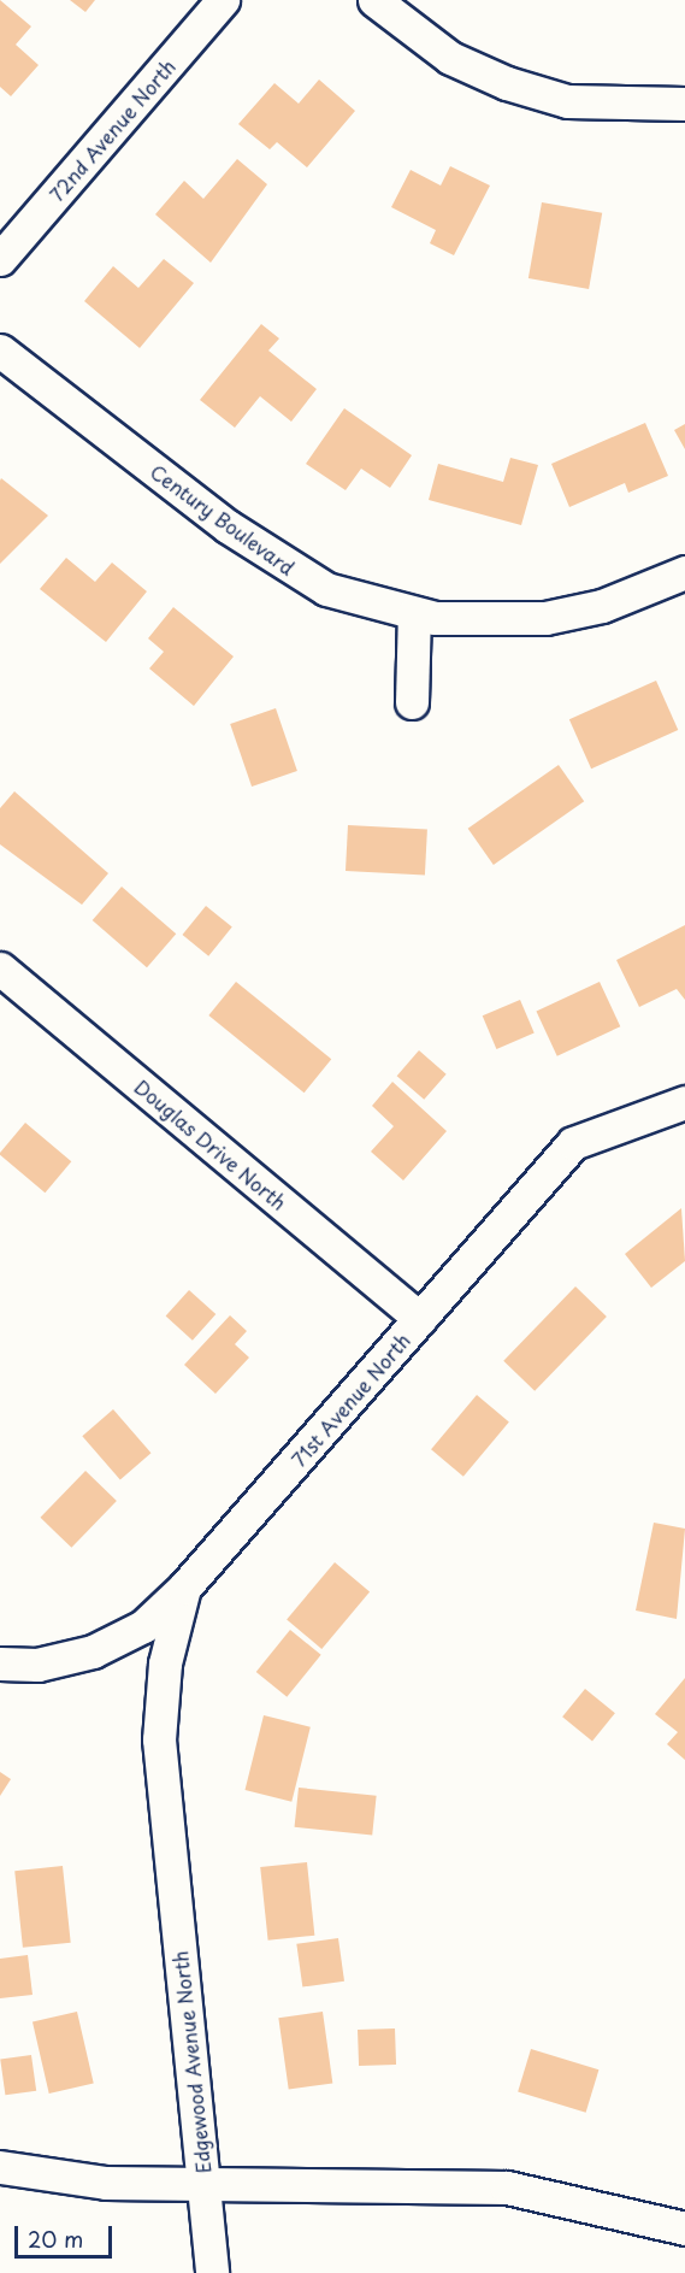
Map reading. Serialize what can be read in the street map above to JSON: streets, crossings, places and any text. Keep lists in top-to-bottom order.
{
  "streets": {
    "street": [
      "72nd Avenue North",
      "Century Boulevard",
      "Douglas Drive North",
      "71st Avenue North",
      "Edgewood Avenue North"
    ]
  },
  "crossings": [
    ["Douglas Drive North", "71st Avenue North"],
    ["71st Avenue North", "Edgewood Avenue North"]
  ],
  "scale_bar": "20 m"
}
